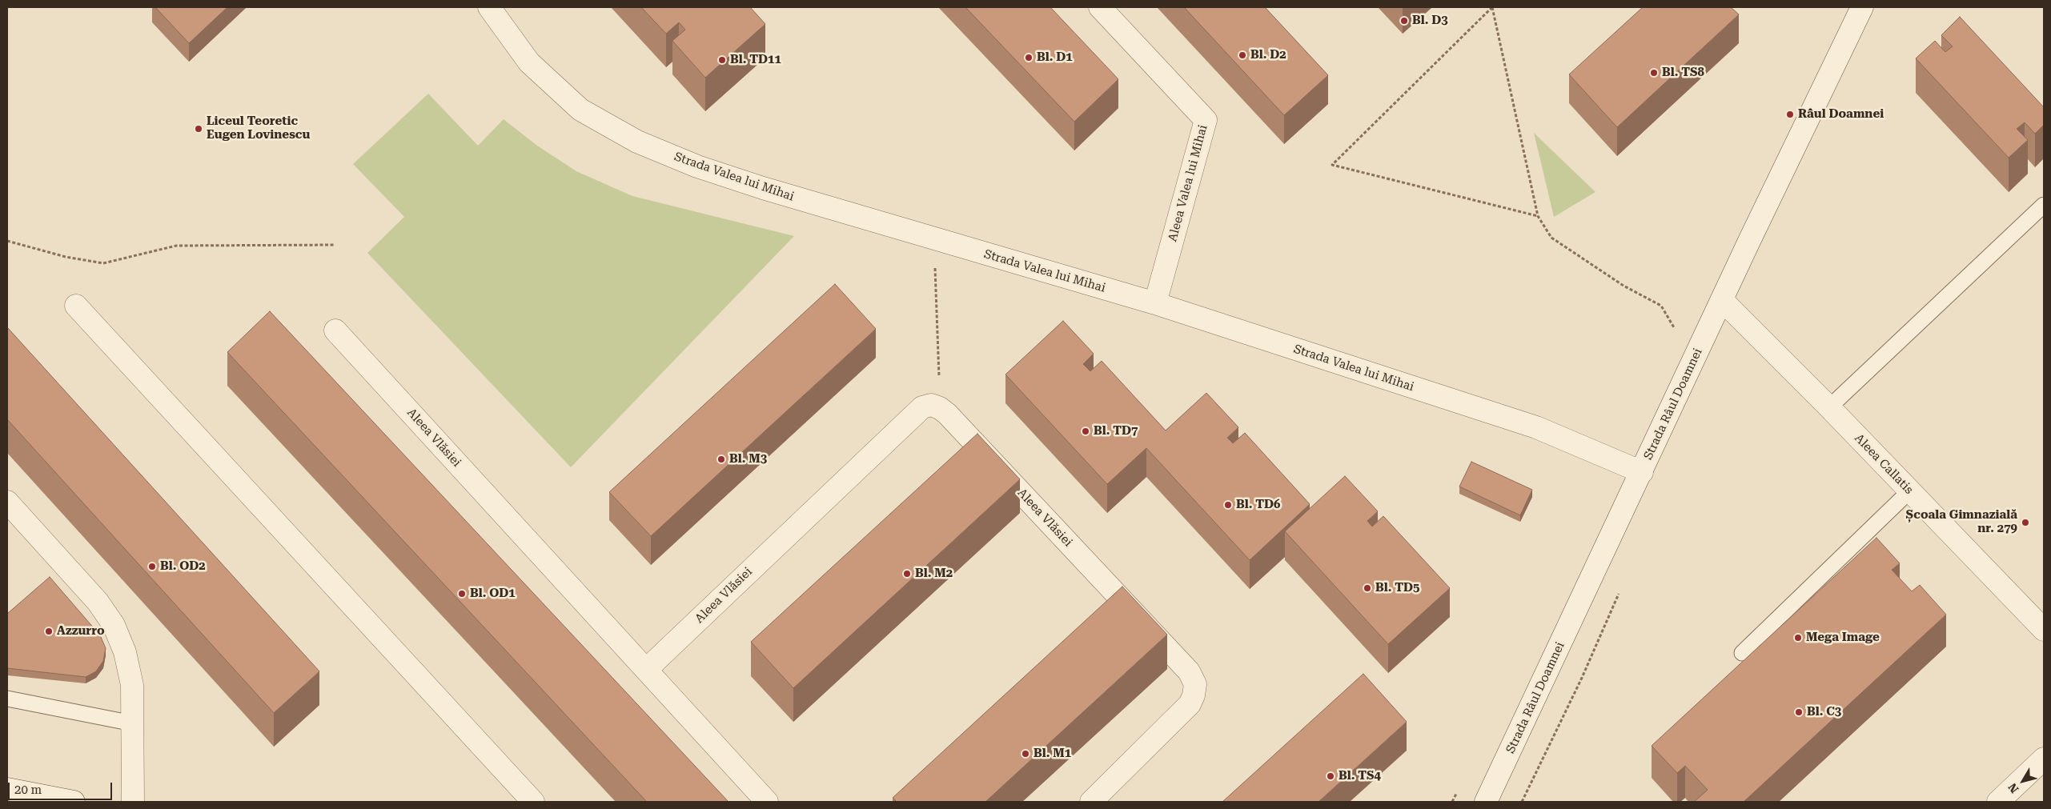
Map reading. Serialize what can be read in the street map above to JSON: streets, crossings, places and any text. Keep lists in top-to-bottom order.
{
  "streets": {
    "street": [
      "Strada Valea lui Mihai",
      "Aleea Valea lui Mihai",
      "Strada Râul Doamnei",
      "Aleea Vlăsiei",
      "Aleea Callatis"
    ]
  },
  "crossings": [
    ["Strada Valea lui Mihai", "Aleea Valea lui Mihai"],
    ["Strada Valea lui Mihai", "Strada Râul Doamnei"],
    ["Strada Râul Doamnei", "Aleea Callatis"]
  ],
  "places": [
    "Bl. D3",
    "Bl. D2",
    "Bl. D1",
    "Bl. TD11",
    "Bl. TS8",
    "Râul Doamnei",
    "Liceul Teoretic Eugen Lovinescu",
    "Bl. TD7",
    "Bl. M3",
    "Bl. TD6",
    "Școala Gimnazială nr. 279",
    "Bl. OD2",
    "Bl. M2",
    "Bl. TD5",
    "Bl. OD1",
    "Azzurro",
    "Mega Image",
    "Bl. C3",
    "Bl. M1",
    "Bl. TS4"
  ],
  "scale_bar": "20 m",
  "north": "bottom left"
}
